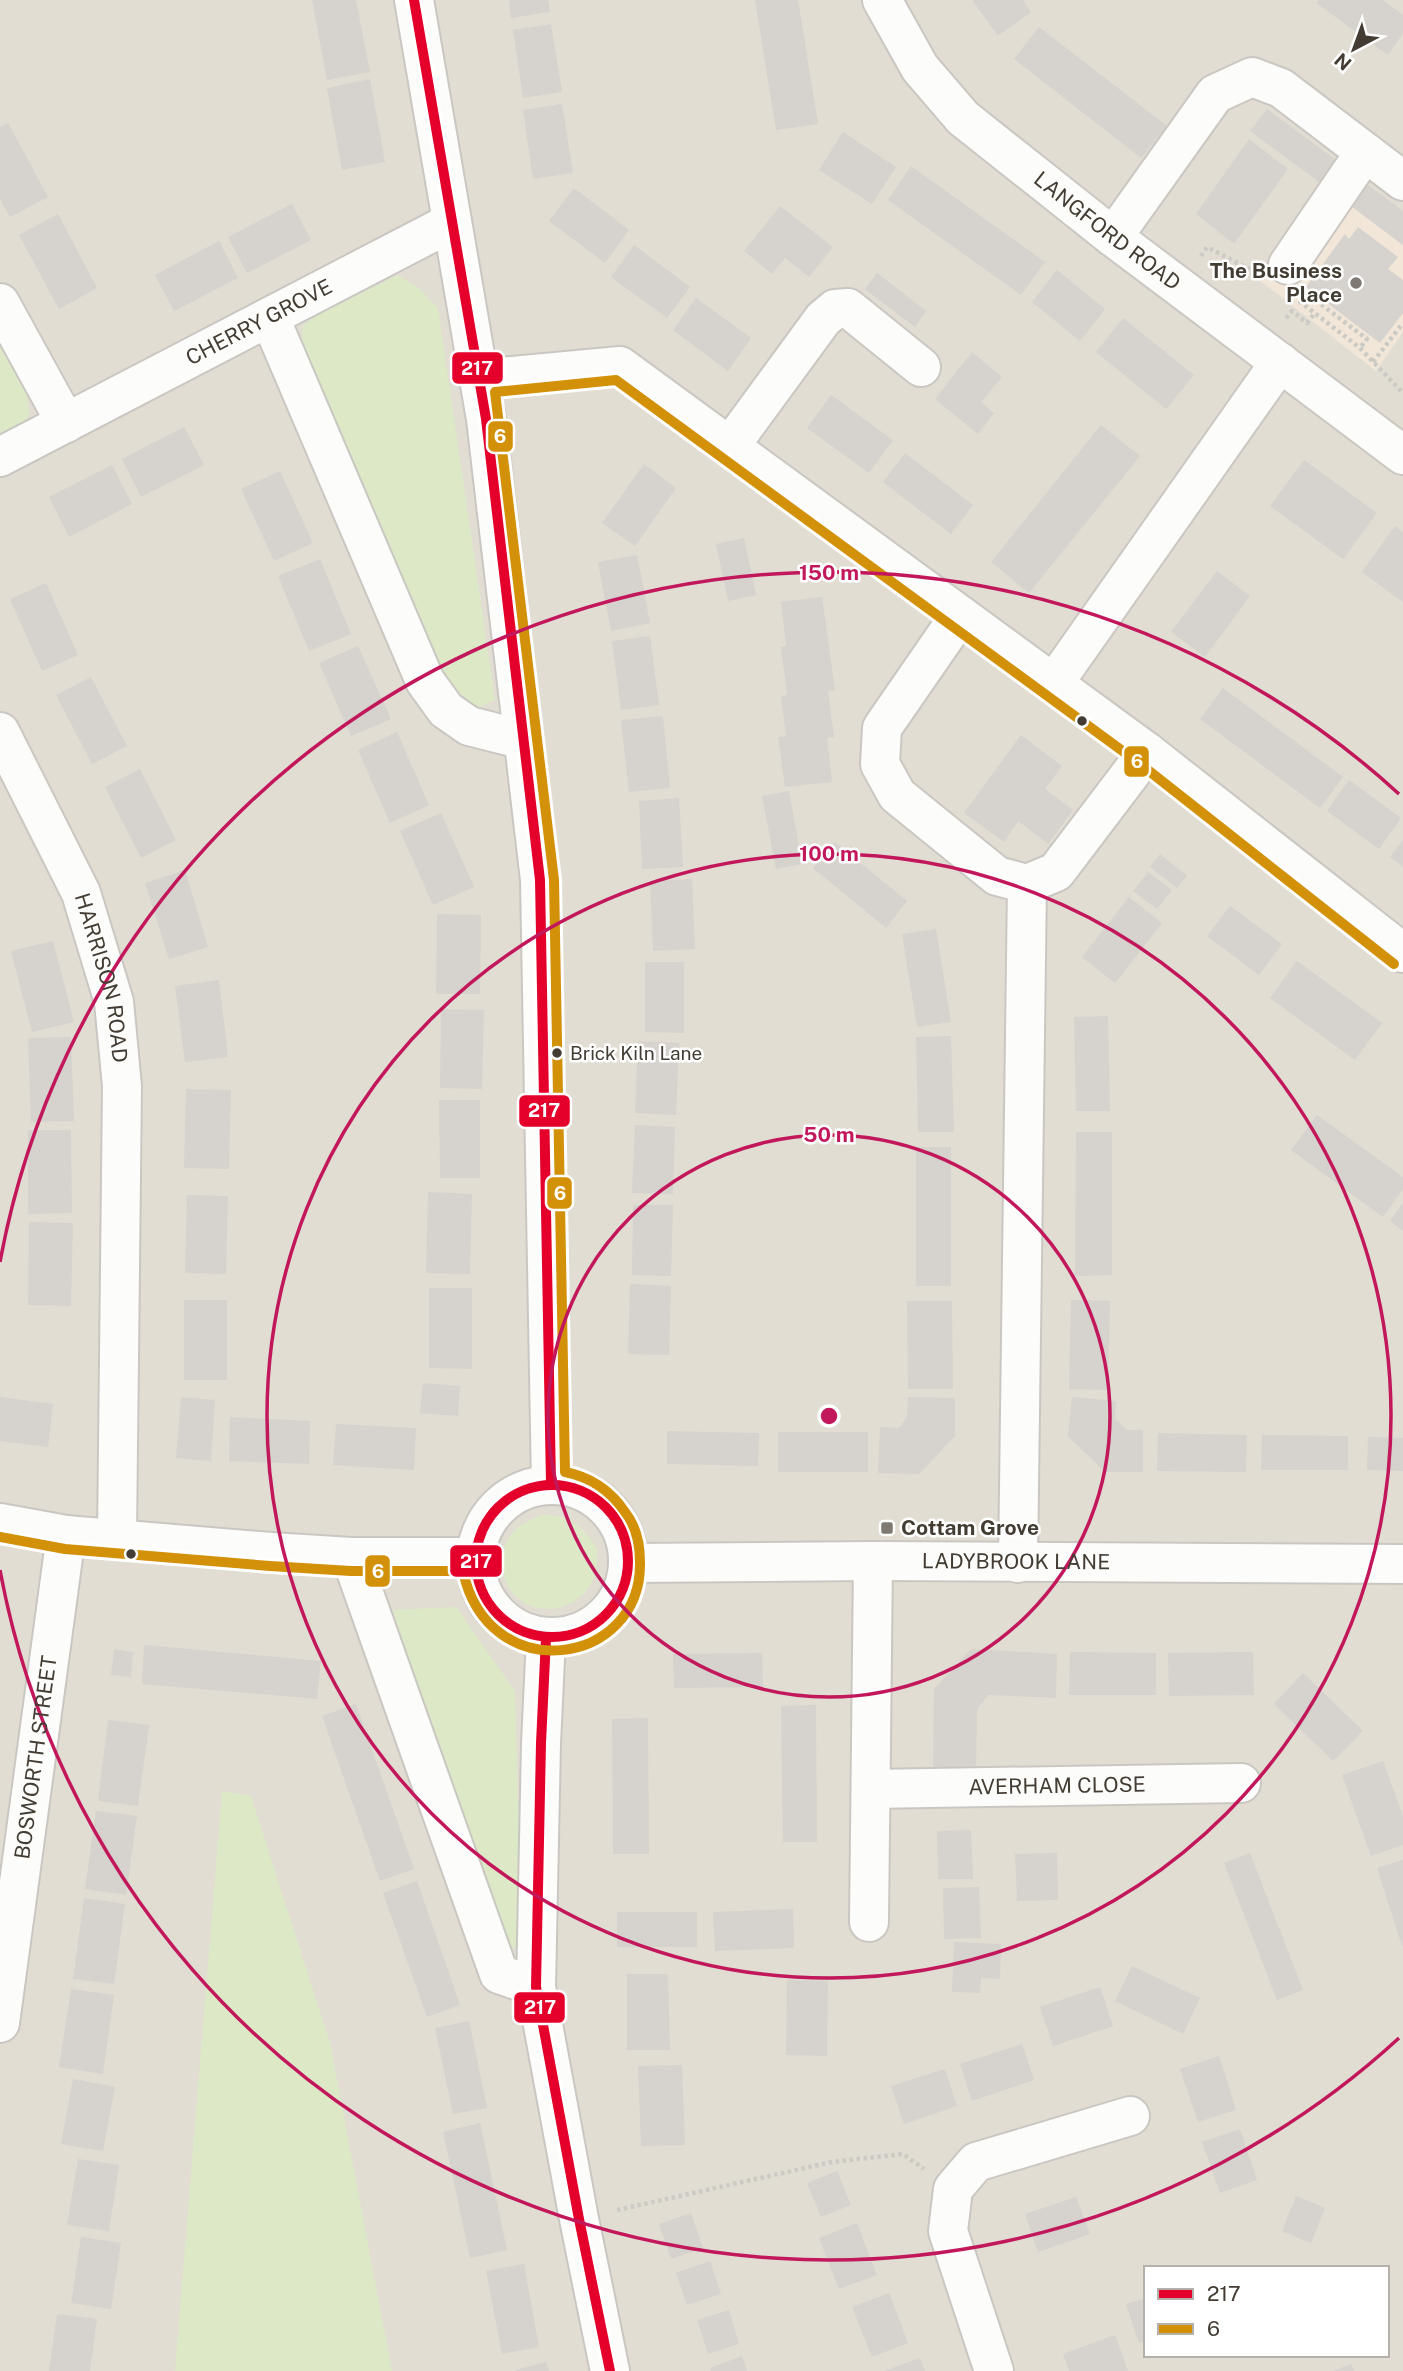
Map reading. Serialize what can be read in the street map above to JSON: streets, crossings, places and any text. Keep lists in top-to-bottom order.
{
  "streets": {
    "street": [
      "LANGFORD ROAD",
      "CHERRY GROVE",
      "HARRISON ROAD",
      "LADYBROOK LANE",
      "BOSWORTH STREET",
      "AVERHAM CLOSE"
    ]
  },
  "places": {
    "other": ["The Business Place", "Brick Kiln Lane"],
    "transit": ["Cottam Grove"]
  },
  "lines": ["transit line 217", "transit line 6"],
  "legend": ["217", "6"],
  "north": "bottom left",
  "rings": ["150 m", "100 m", "50 m"]
}
